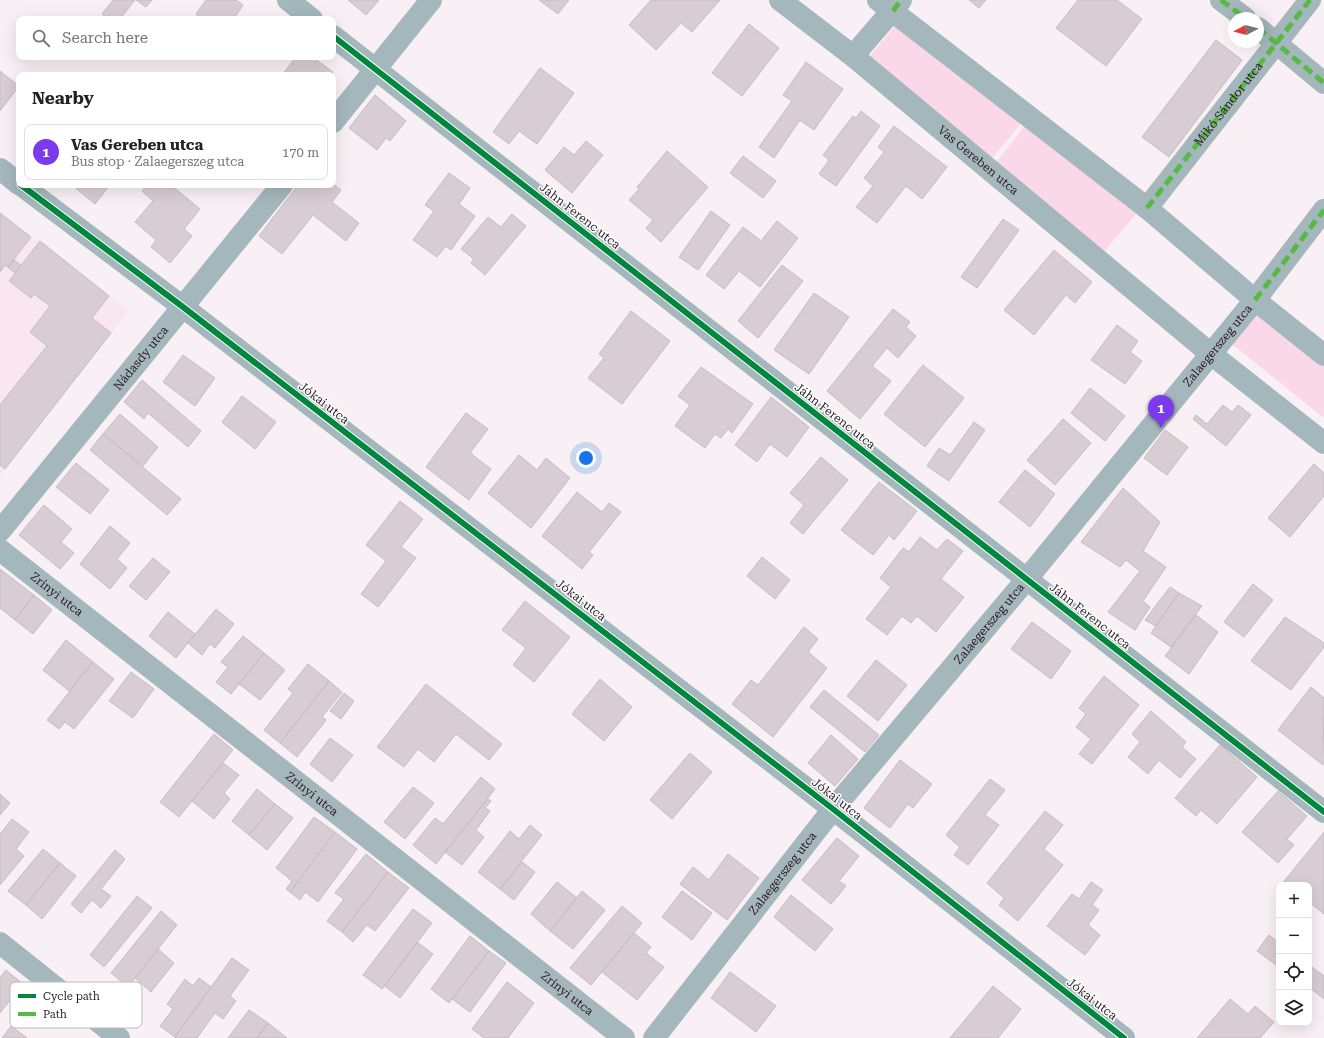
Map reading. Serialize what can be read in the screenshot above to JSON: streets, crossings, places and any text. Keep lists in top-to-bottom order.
{
  "streets": {
    "street": [
      "Mikó Sándor utca",
      "Vas Gereben utca",
      "Jáhn Ferenc utca",
      "Zalaegerszeg utca",
      "Nádasdy utca",
      "Jókai utca",
      "Zrínyi utca"
    ]
  },
  "crossings": [
    ["Vas Gereben utca", "Zalaegerszeg utca"],
    ["Jáhn Ferenc utca", "Zalaegerszeg utca"],
    ["Zalaegerszeg utca", "Jókai utca"],
    ["Nádasdy utca", "Jókai utca"]
  ],
  "legend": ["Cycle path", "Path"],
  "north": "left",
  "page": {
    "search": "Search here",
    "heading": "Nearby",
    "list": [
      {
        "mark": "1",
        "name": "Vas Gereben utca",
        "note": "Bus stop · Zalaegerszeg utca",
        "value": "170 m"
      }
    ],
    "pins": "1",
    "map_buttons": ["+", "−"]
  }
}
